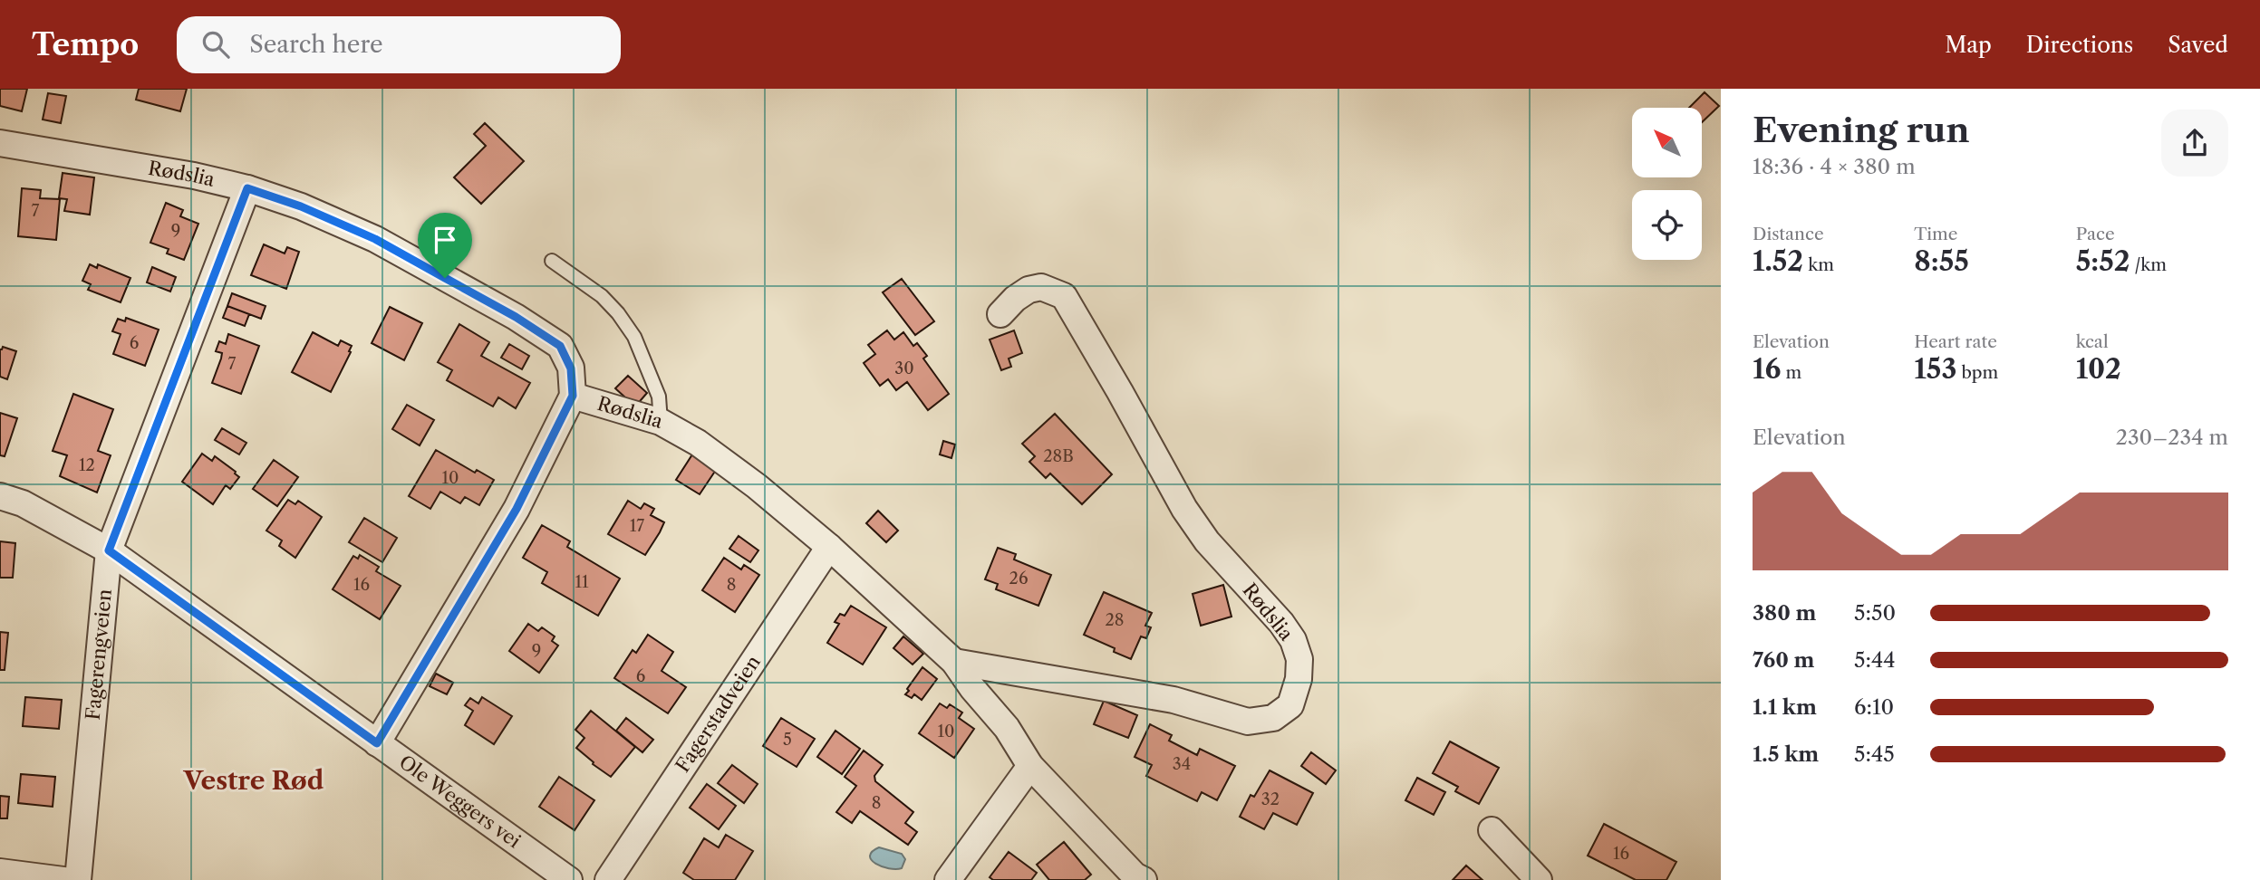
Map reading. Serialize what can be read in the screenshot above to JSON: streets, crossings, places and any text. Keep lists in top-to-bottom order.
{
  "streets": {
    "street": [
      "Rødslia",
      "Fagerengveien",
      "Fagerstadveien",
      "Ole Weggers vei"
    ]
  },
  "crossings": [
    ["Rødslia", "Fagerengveien"],
    ["Rødslia", "Fagerstadveien"],
    ["Fagerengveien", "Ole Weggers vei"]
  ],
  "districts": ["Vestre Rød"],
  "house_numbers": [
    "7",
    "9",
    "6",
    "7",
    "30",
    "28B",
    "12",
    "10",
    "17",
    "26",
    "11",
    "16",
    "8",
    "28",
    "9",
    "6",
    "10",
    "5",
    "34",
    "32",
    "8",
    "16"
  ],
  "north": "top left",
  "page": {
    "header": "Tempo",
    "search": "Search here",
    "nav": ["Map", "Directions", "Saved"],
    "heading": ["Evening run", "18:36 · 4 × 380 m"],
    "stats": [
      ["Distance", "1.52 km"],
      ["Time", "8:55"],
      ["Pace", "5:52 /km"],
      ["Elevation", "16 m"],
      ["Heart rate", "153 bpm"],
      ["kcal", "102"]
    ],
    "chart": ["Elevation", "230–234 m"],
    "list": [
      {
        "name": "380 m",
        "note": "5:50"
      },
      {
        "name": "760 m",
        "note": "5:44"
      },
      {
        "name": "1.1 km",
        "note": "6:10"
      },
      {
        "name": "1.5 km",
        "note": "5:45"
      }
    ]
  }
}
